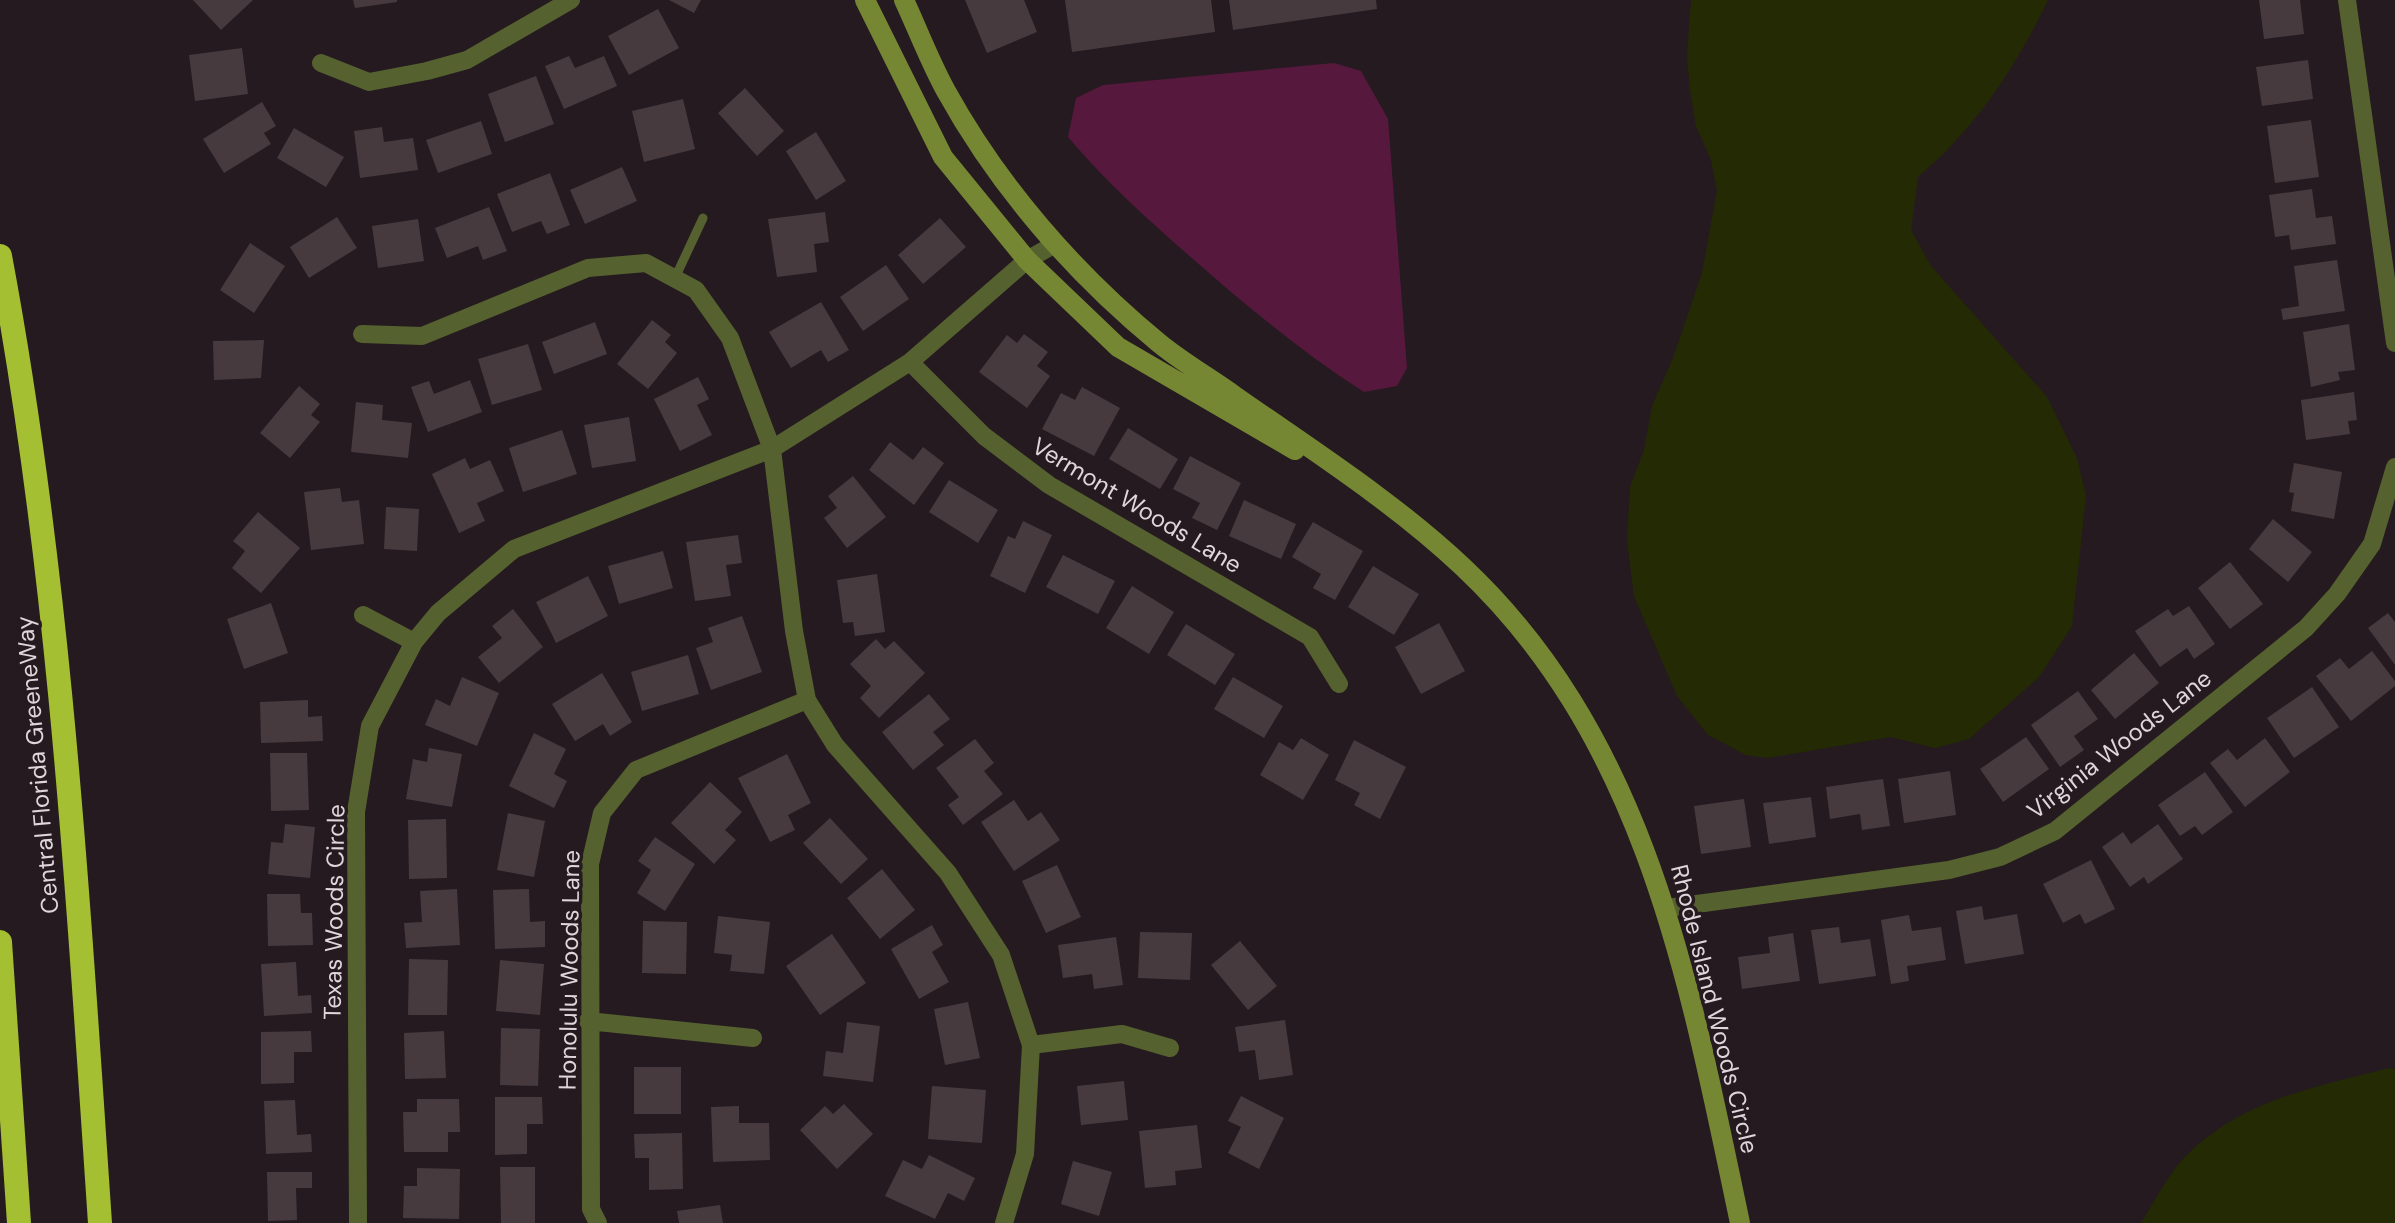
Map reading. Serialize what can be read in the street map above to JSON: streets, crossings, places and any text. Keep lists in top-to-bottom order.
{
  "streets": {
    "highway": ["Central Florida GreeneWay"],
    "street": [
      "Vermont Woods Lane",
      "Virginia Woods Lane",
      "Texas Woods Circle",
      "Honolulu Woods Lane",
      "Rhode Island Woods Circle"
    ]
  },
  "crossings": [
    ["Vermont Woods Lane", "Texas Woods Circle"],
    ["Virginia Woods Lane", "Rhode Island Woods Circle"],
    ["Texas Woods Circle", "Rhode Island Woods Circle"]
  ]
}
